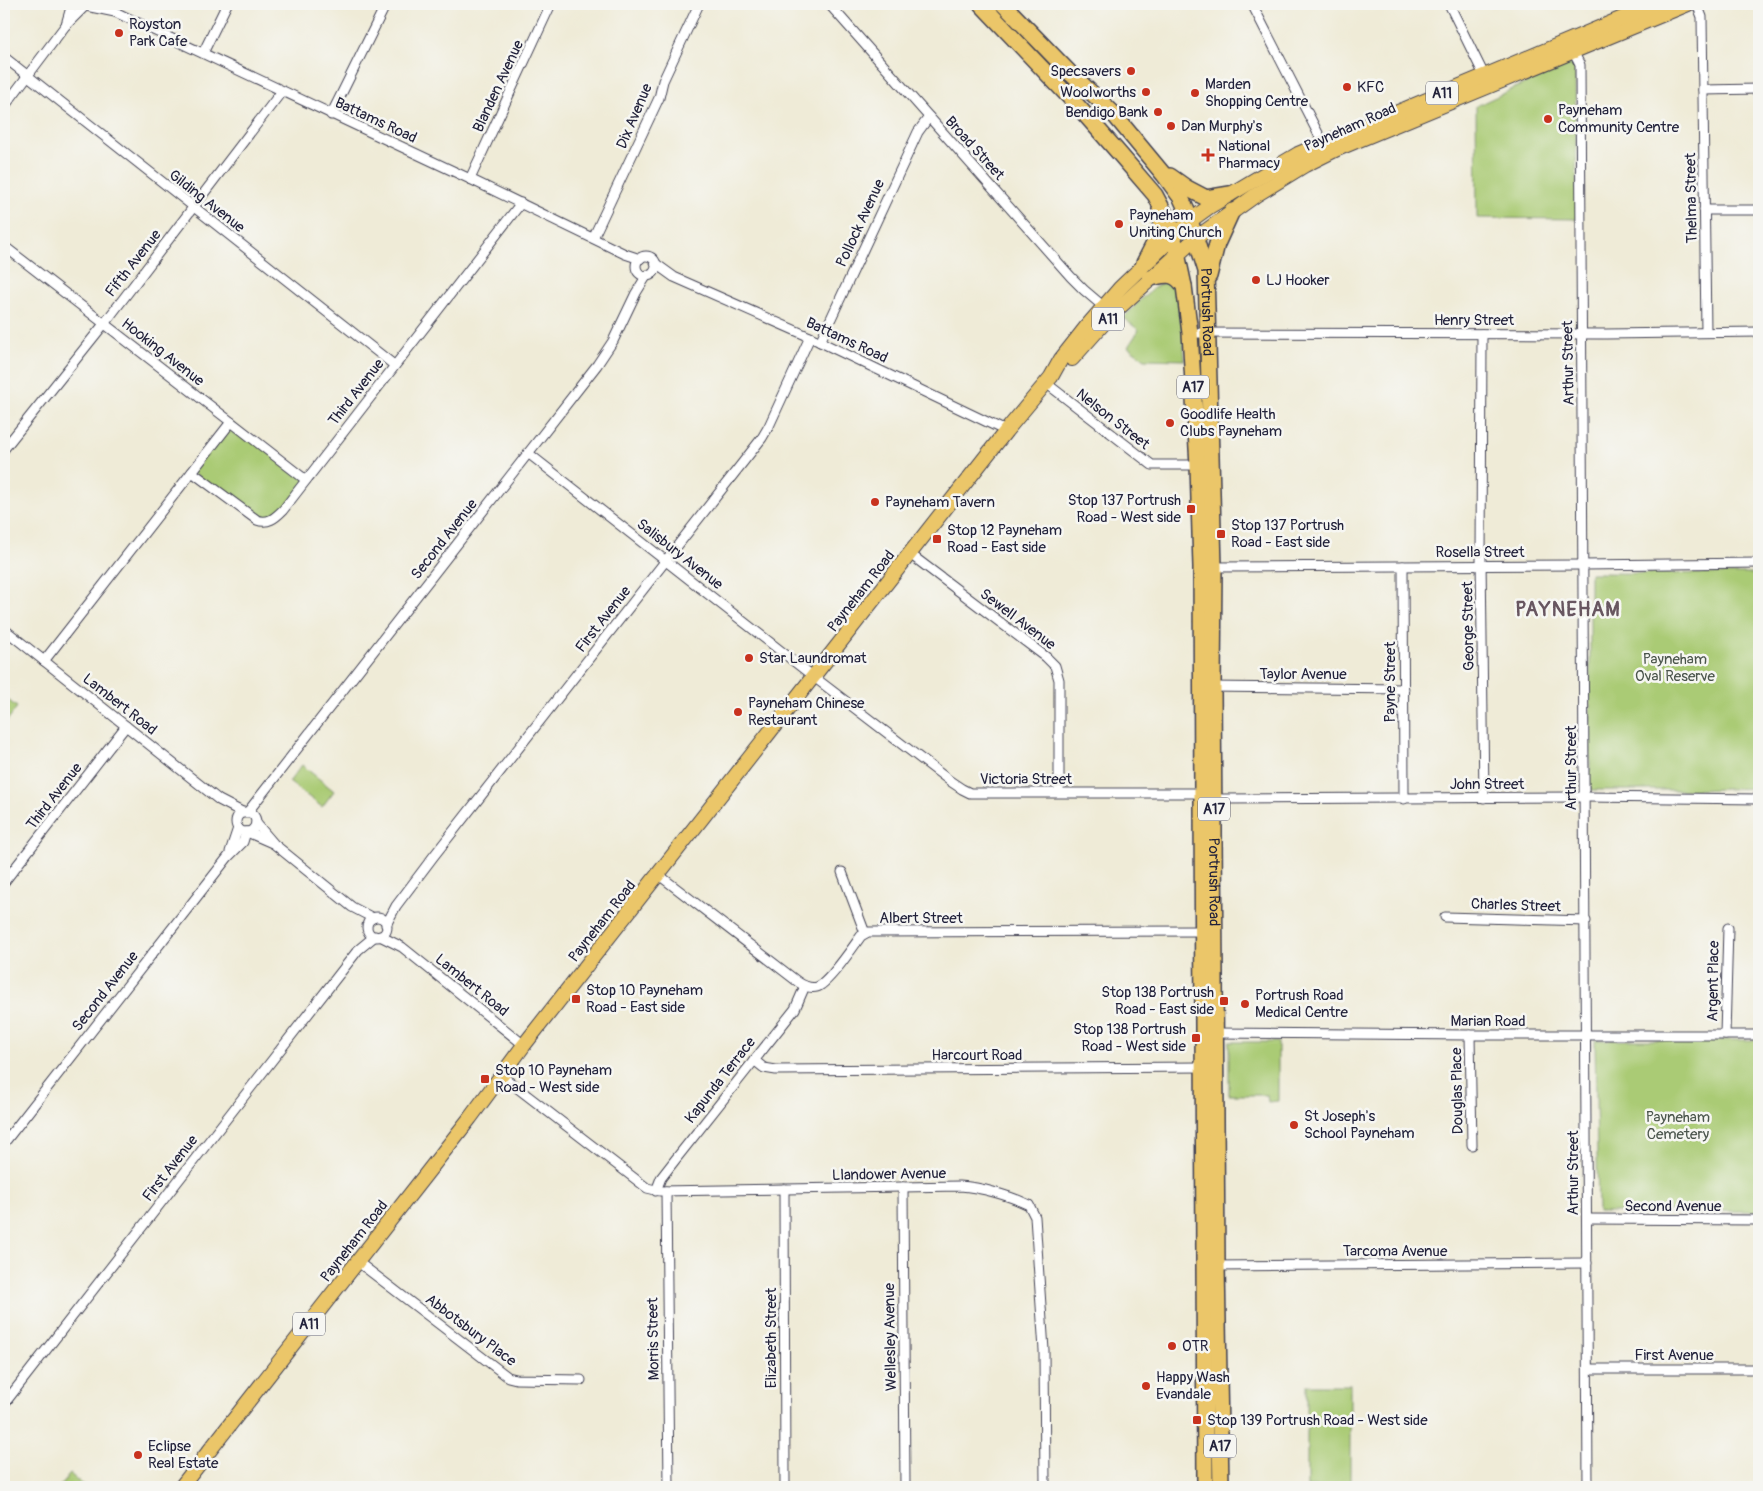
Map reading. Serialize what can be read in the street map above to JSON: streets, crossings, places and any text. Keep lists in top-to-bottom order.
{
  "streets": {
    "highway": ["Portrush Road", "A17"],
    "main road": ["A11", "Payneham Road"],
    "street": [
      "Blanden Avenue",
      "Dix Avenue",
      "Battams Road",
      "Broad Street",
      "Thelma Street",
      "Gilding Avenue",
      "Pollock Avenue",
      "Fifth Avenue",
      "Henry Street",
      "Hooking Avenue",
      "Arthur Street",
      "Third Avenue",
      "Nelson Street",
      "Second Avenue",
      "Rosella Street",
      "Salisbury Avenue",
      "First Avenue",
      "Sewell Avenue",
      "George Street",
      "Taylor Avenue",
      "Payne Street",
      "Lambert Road",
      "Victoria Street",
      "John Street",
      "Charles Street",
      "Albert Street",
      "Argent Place",
      "Marian Road",
      "Harcourt Road",
      "Kapunda Terrace",
      "Douglas Place",
      "Llandower Avenue",
      "Tarcoma Avenue",
      "Abbotsbury Place",
      "Wellesley Avenue",
      "Elizabeth Street",
      "Morris Street"
    ]
  },
  "crossings": [
    ["Blanden Avenue", "Battams Road"],
    ["Dix Avenue", "Battams Road"],
    ["Battams Road", "Payneham Road"],
    ["Battams Road", "Pollock Avenue"],
    ["Battams Road", "Fifth Avenue"],
    ["Battams Road", "Third Avenue"],
    ["Battams Road", "Second Avenue"],
    ["Battams Road", "First Avenue"],
    ["Payneham Road", "Broad Street"],
    ["Payneham Road", "Portrush Road"],
    ["Payneham Road", "Arthur Street"],
    ["Payneham Road", "A17"],
    ["Payneham Road", "Nelson Street"],
    ["Payneham Road", "Salisbury Avenue"],
    ["Payneham Road", "Sewell Avenue"],
    ["Payneham Road", "Lambert Road"],
    ["Payneham Road", "Victoria Street"],
    ["Payneham Road", "Abbotsbury Place"],
    ["Broad Street", "Pollock Avenue"],
    ["Thelma Street", "Henry Street"],
    ["Gilding Avenue", "Fifth Avenue"],
    ["Gilding Avenue", "Third Avenue"],
    ["Fifth Avenue", "Hooking Avenue"],
    ["Portrush Road", "Henry Street"],
    ["Portrush Road", "A17"],
    ["Portrush Road", "Nelson Street"],
    ["Portrush Road", "Rosella Street"],
    ["Portrush Road", "Taylor Avenue"],
    ["Portrush Road", "Victoria Street"],
    ["Portrush Road", "John Street"],
    ["Portrush Road", "Albert Street"],
    ["Portrush Road", "Marian Road"],
    ["Portrush Road", "Harcourt Road"],
    ["Portrush Road", "Tarcoma Avenue"],
    ["Henry Street", "Arthur Street"],
    ["Henry Street", "George Street"],
    ["Hooking Avenue", "Third Avenue"],
    ["Arthur Street", "Second Avenue"],
    ["Arthur Street", "Rosella Street"],
    ["Arthur Street", "First Avenue"],
    ["Arthur Street", "John Street"],
    ["Arthur Street", "Charles Street"],
    ["Arthur Street", "Marian Road"],
    ["Arthur Street", "Tarcoma Avenue"],
    ["Third Avenue", "Lambert Road"],
    ["Second Avenue", "Salisbury Avenue"],
    ["Second Avenue", "Lambert Road"],
    ["Rosella Street", "George Street"],
    ["Rosella Street", "Payne Street"],
    ["Salisbury Avenue", "First Avenue"],
    ["Salisbury Avenue", "Victoria Street"],
    ["First Avenue", "Lambert Road"],
    ["Sewell Avenue", "Victoria Street"],
    ["George Street", "John Street"],
    ["Taylor Avenue", "Payne Street"],
    ["Payne Street", "John Street"],
    ["Victoria Street", "John Street"],
    ["Albert Street", "Kapunda Terrace"],
    ["Argent Place", "Marian Road"],
    ["Marian Road", "Douglas Place"],
    ["Harcourt Road", "Kapunda Terrace"],
    ["Kapunda Terrace", "Llandower Avenue"],
    ["Llandower Avenue", "Wellesley Avenue"],
    ["Llandower Avenue", "Elizabeth Street"],
    ["Llandower Avenue", "Morris Street"]
  ],
  "districts": ["PAYNEHAM"],
  "parks": ["Payneham Oval Reserve", "Payneham Cemetery"],
  "places": {
    "other": [
      "Royston Park Cafe",
      "Specsavers",
      "KFC",
      "Woolworths",
      "Marden Shopping Centre",
      "Bendigo Bank",
      "Payneham Community Centre",
      "Dan Murphy's",
      "Payneham Uniting Church",
      "LJ Hooker",
      "Goodlife Health Clubs Payneham",
      "Payneham Tavern",
      "Star Laundromat",
      "Payneham Chinese Restaurant",
      "Portrush Road Medical Centre",
      "St Joseph's School Payneham",
      "OTR",
      "Happy Wash Evandale",
      "Eclipse Real Estate"
    ],
    "health": ["National Pharmacy"],
    "transit": [
      "Stop 137 Portrush Road - West side",
      "Stop 137 Portrush Road - East side",
      "Stop 12 Payneham Road - East side",
      "Stop 10 Payneham Road - East side",
      "Stop 138 Portrush Road - East side",
      "Stop 138 Portrush Road - West side",
      "Stop 10 Payneham Road - West side",
      "Stop 139 Portrush Road - West side"
    ]
  }
}
